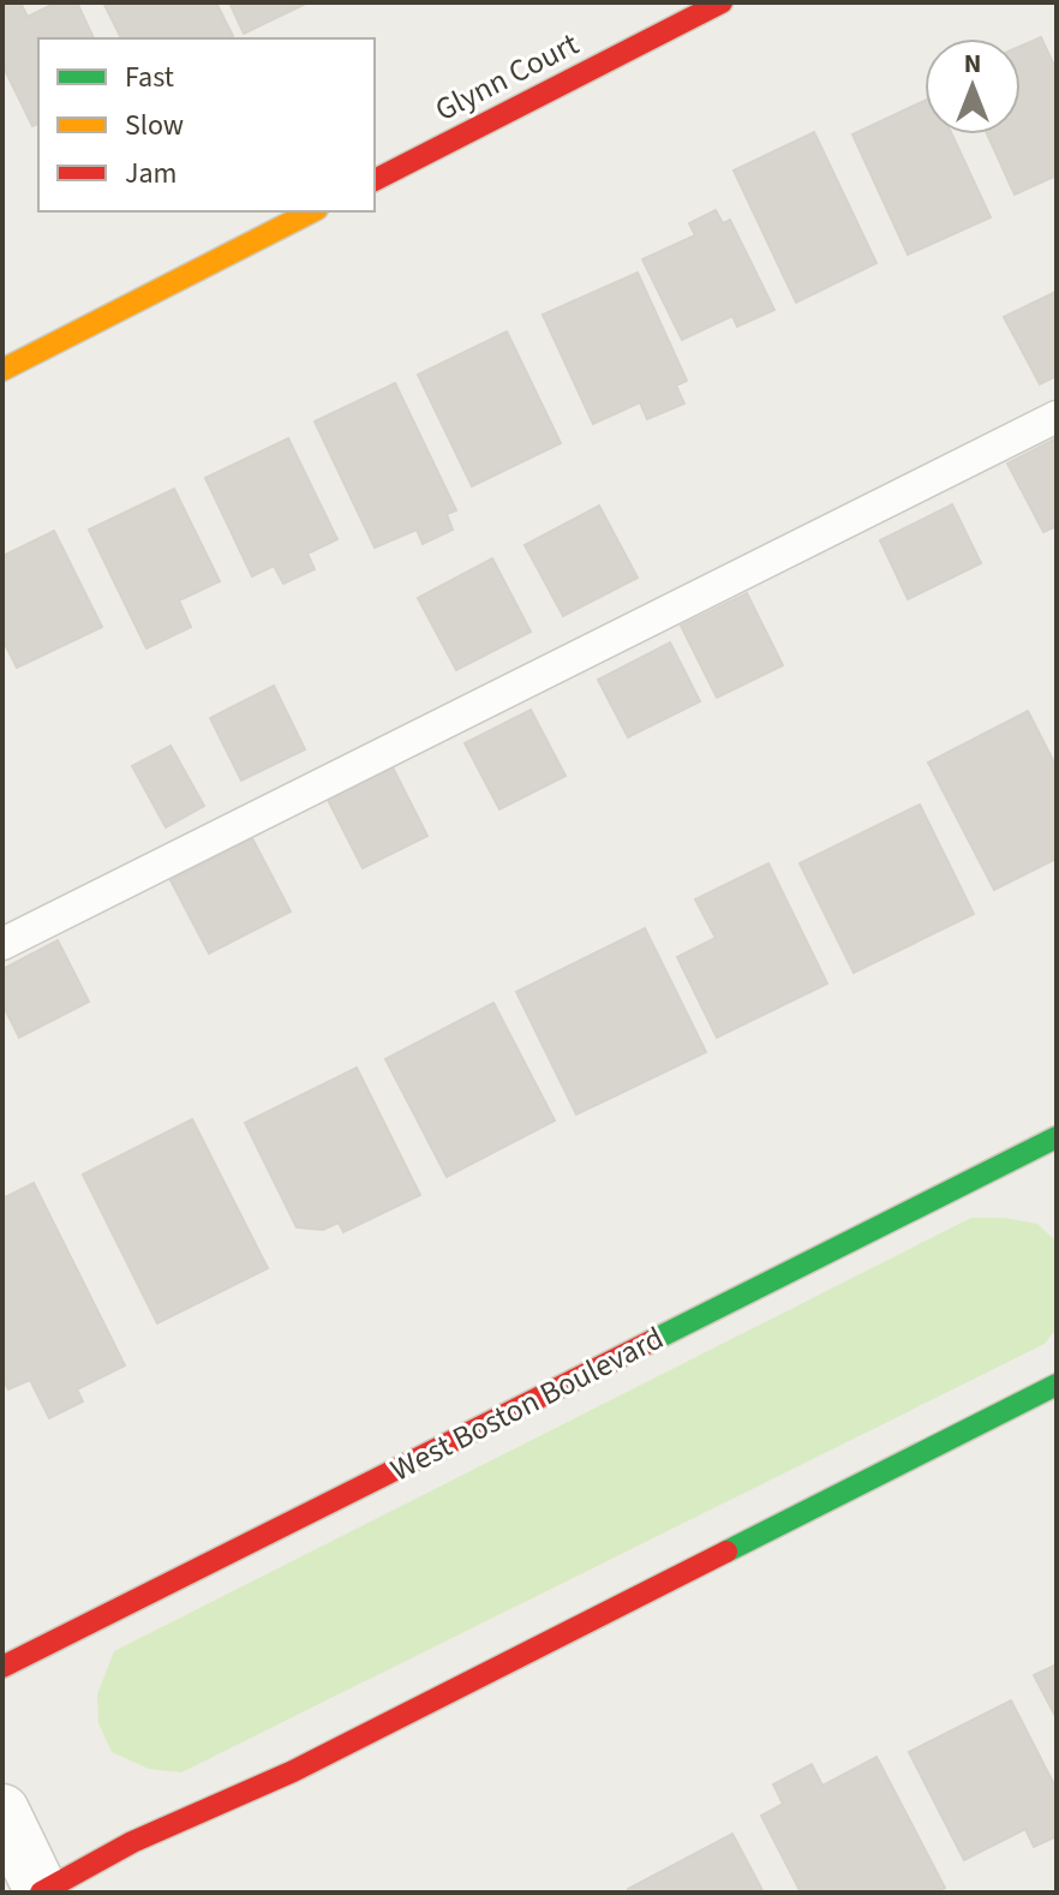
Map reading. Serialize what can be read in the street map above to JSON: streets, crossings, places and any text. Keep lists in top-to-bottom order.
{
  "streets": {
    "street": ["Glynn Court", "West Boston Boulevard"]
  },
  "legend": ["Fast", "Slow", "Jam"],
  "north": "top"
}
